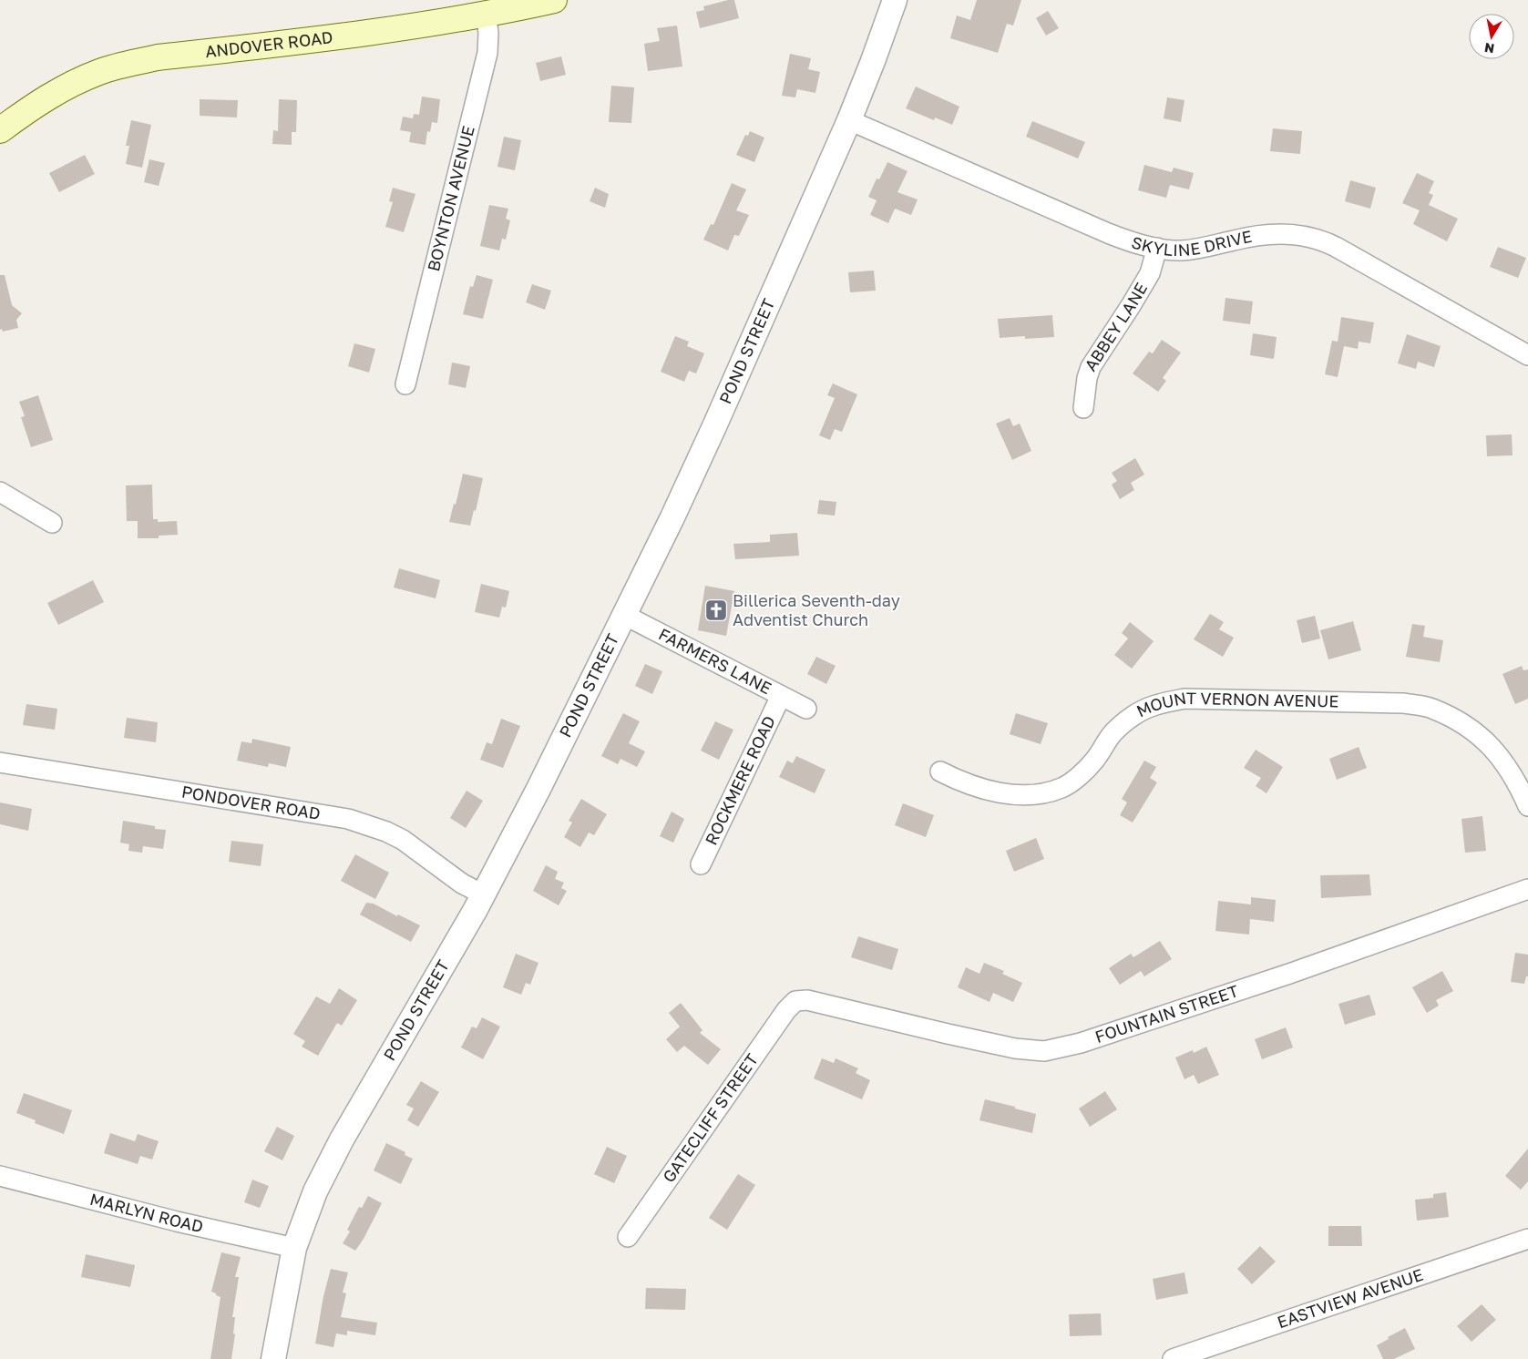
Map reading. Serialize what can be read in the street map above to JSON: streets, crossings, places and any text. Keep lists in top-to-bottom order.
{
  "streets": {
    "main road": ["ANDOVER ROAD"],
    "street": [
      "BOYNTON AVENUE",
      "SKYLINE DRIVE",
      "ABBEY LANE",
      "POND STREET",
      "FARMERS LANE",
      "MOUNT VERNON AVENUE",
      "ROCKMERE ROAD",
      "PONDOVER ROAD",
      "FOUNTAIN STREET",
      "GATECLIFF STREET",
      "MARLYN ROAD",
      "EASTVIEW AVENUE"
    ]
  },
  "crossings": [
    ["ANDOVER ROAD", "BOYNTON AVENUE"],
    ["SKYLINE DRIVE", "ABBEY LANE"],
    ["SKYLINE DRIVE", "POND STREET"],
    ["POND STREET", "FARMERS LANE"],
    ["POND STREET", "PONDOVER ROAD"],
    ["POND STREET", "MARLYN ROAD"],
    ["FARMERS LANE", "ROCKMERE ROAD"],
    ["FOUNTAIN STREET", "GATECLIFF STREET"]
  ],
  "places": {
    "church": ["Billerica Seventh-day Adventist Church"]
  },
  "north": "bottom"
}
